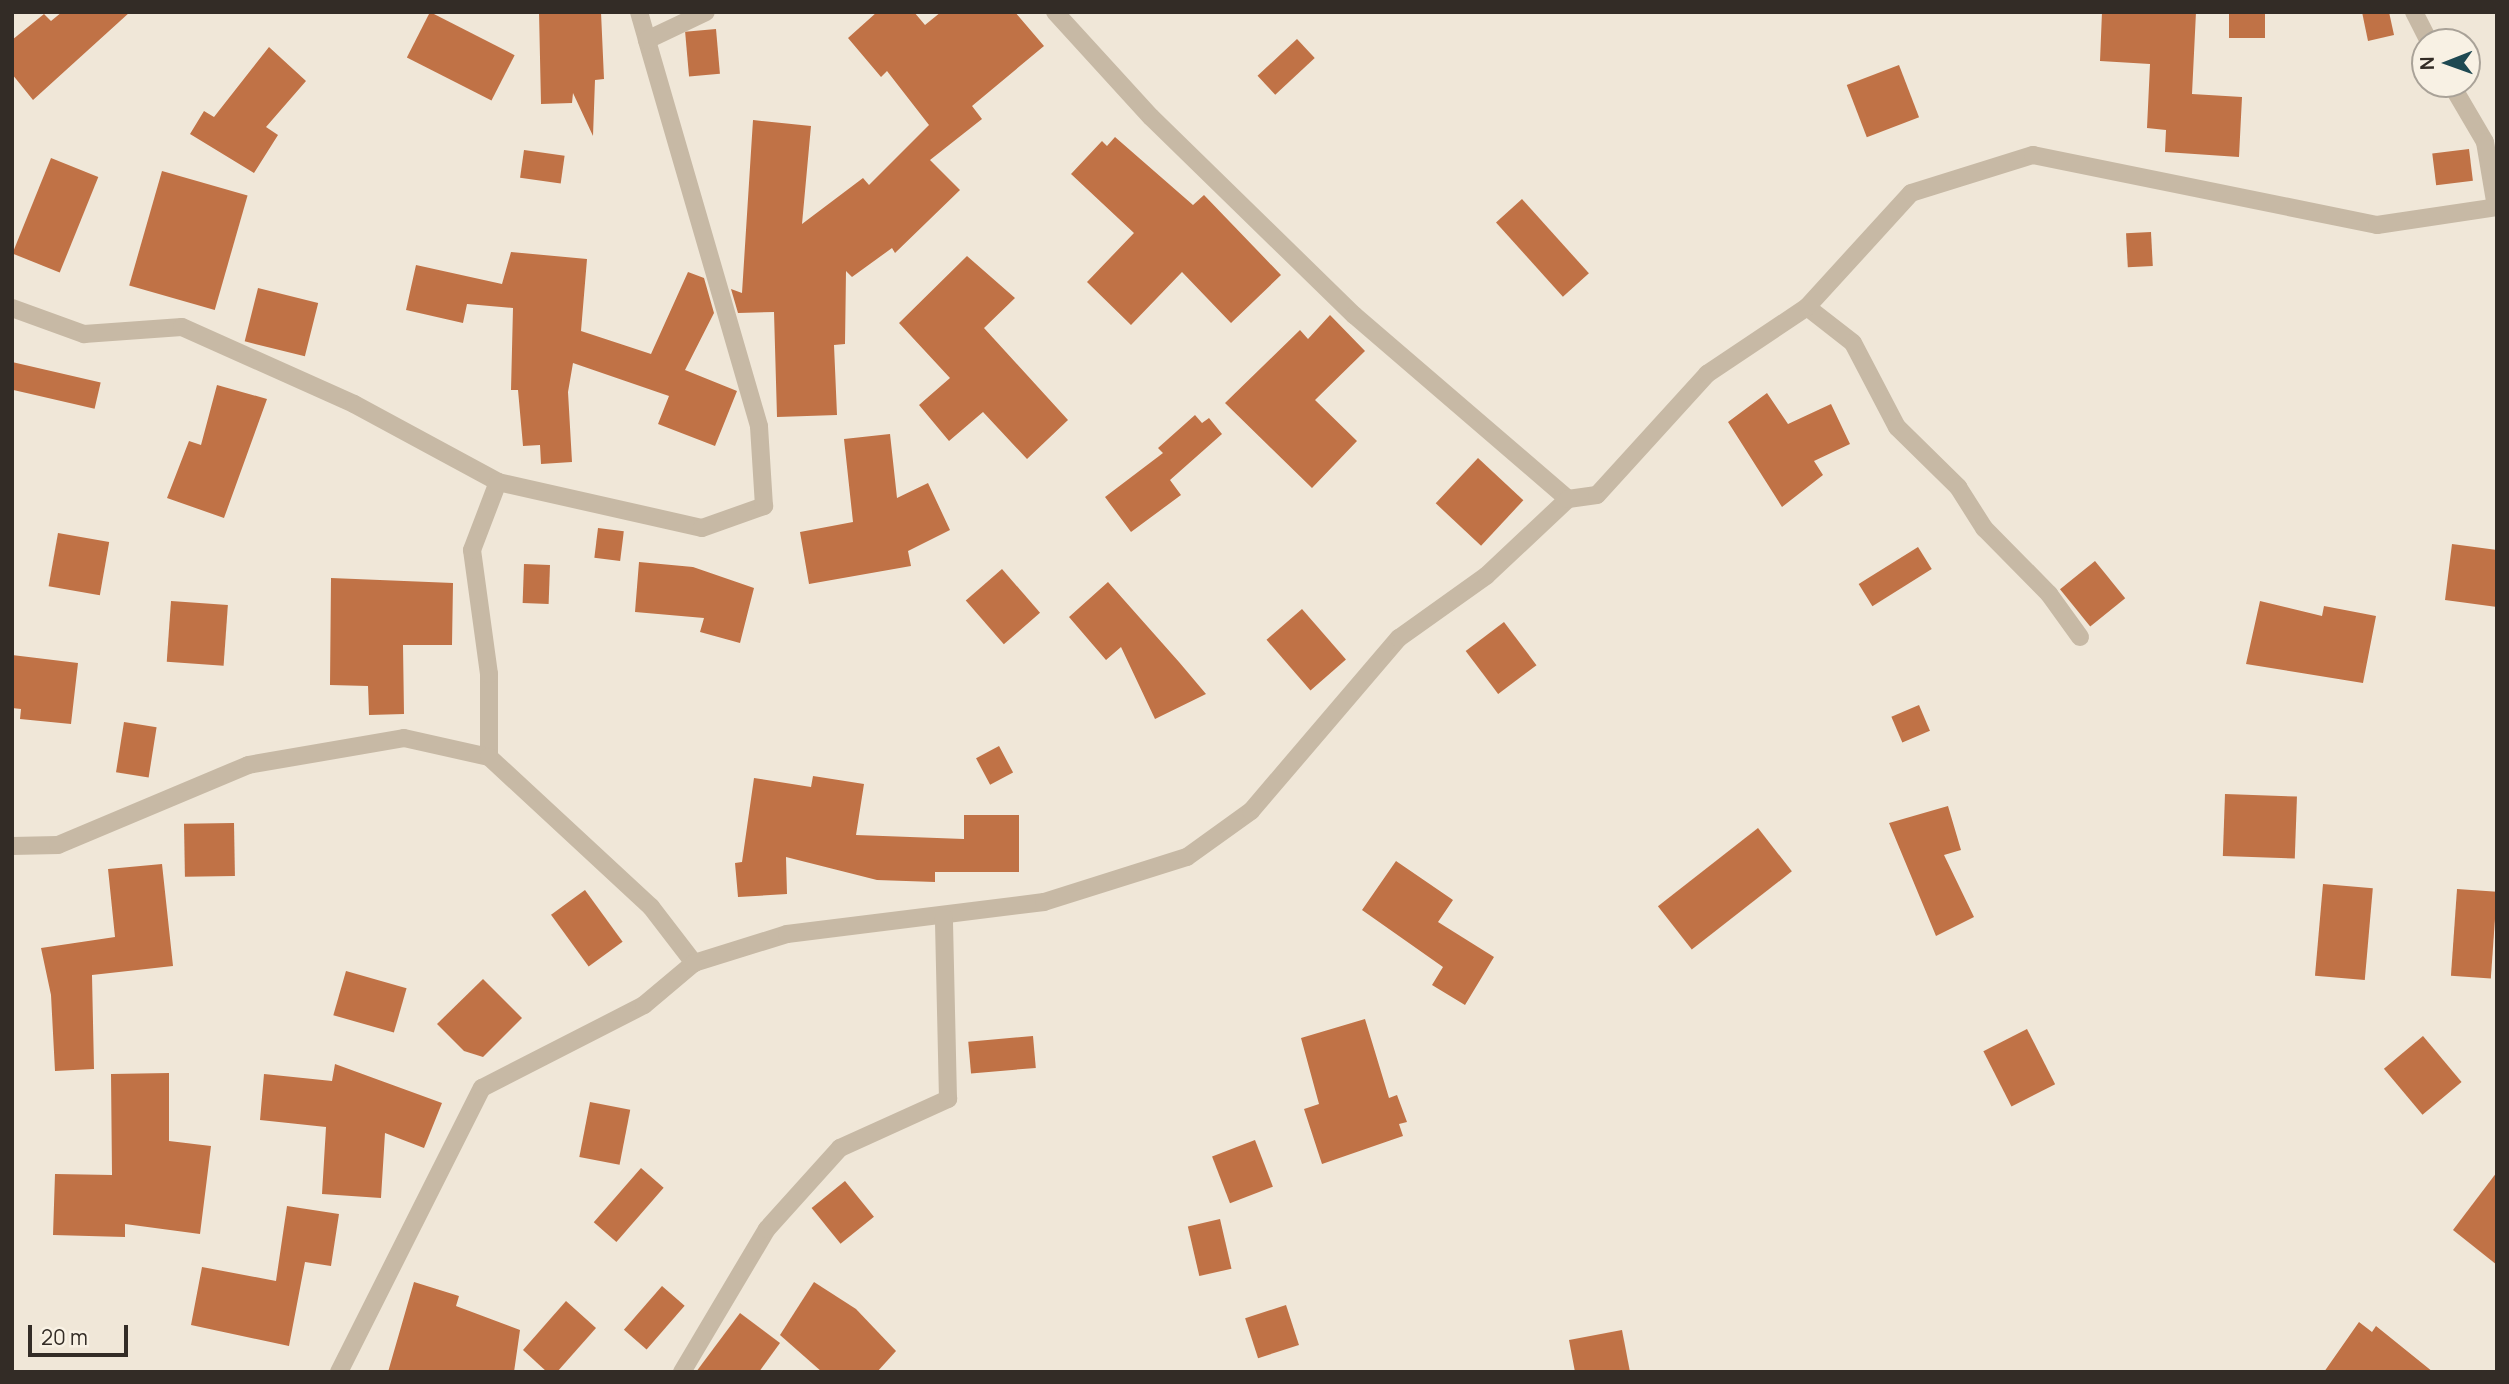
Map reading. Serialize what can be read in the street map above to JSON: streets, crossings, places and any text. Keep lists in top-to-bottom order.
{
  "scale_bar": "20 m",
  "north": "left"
}
